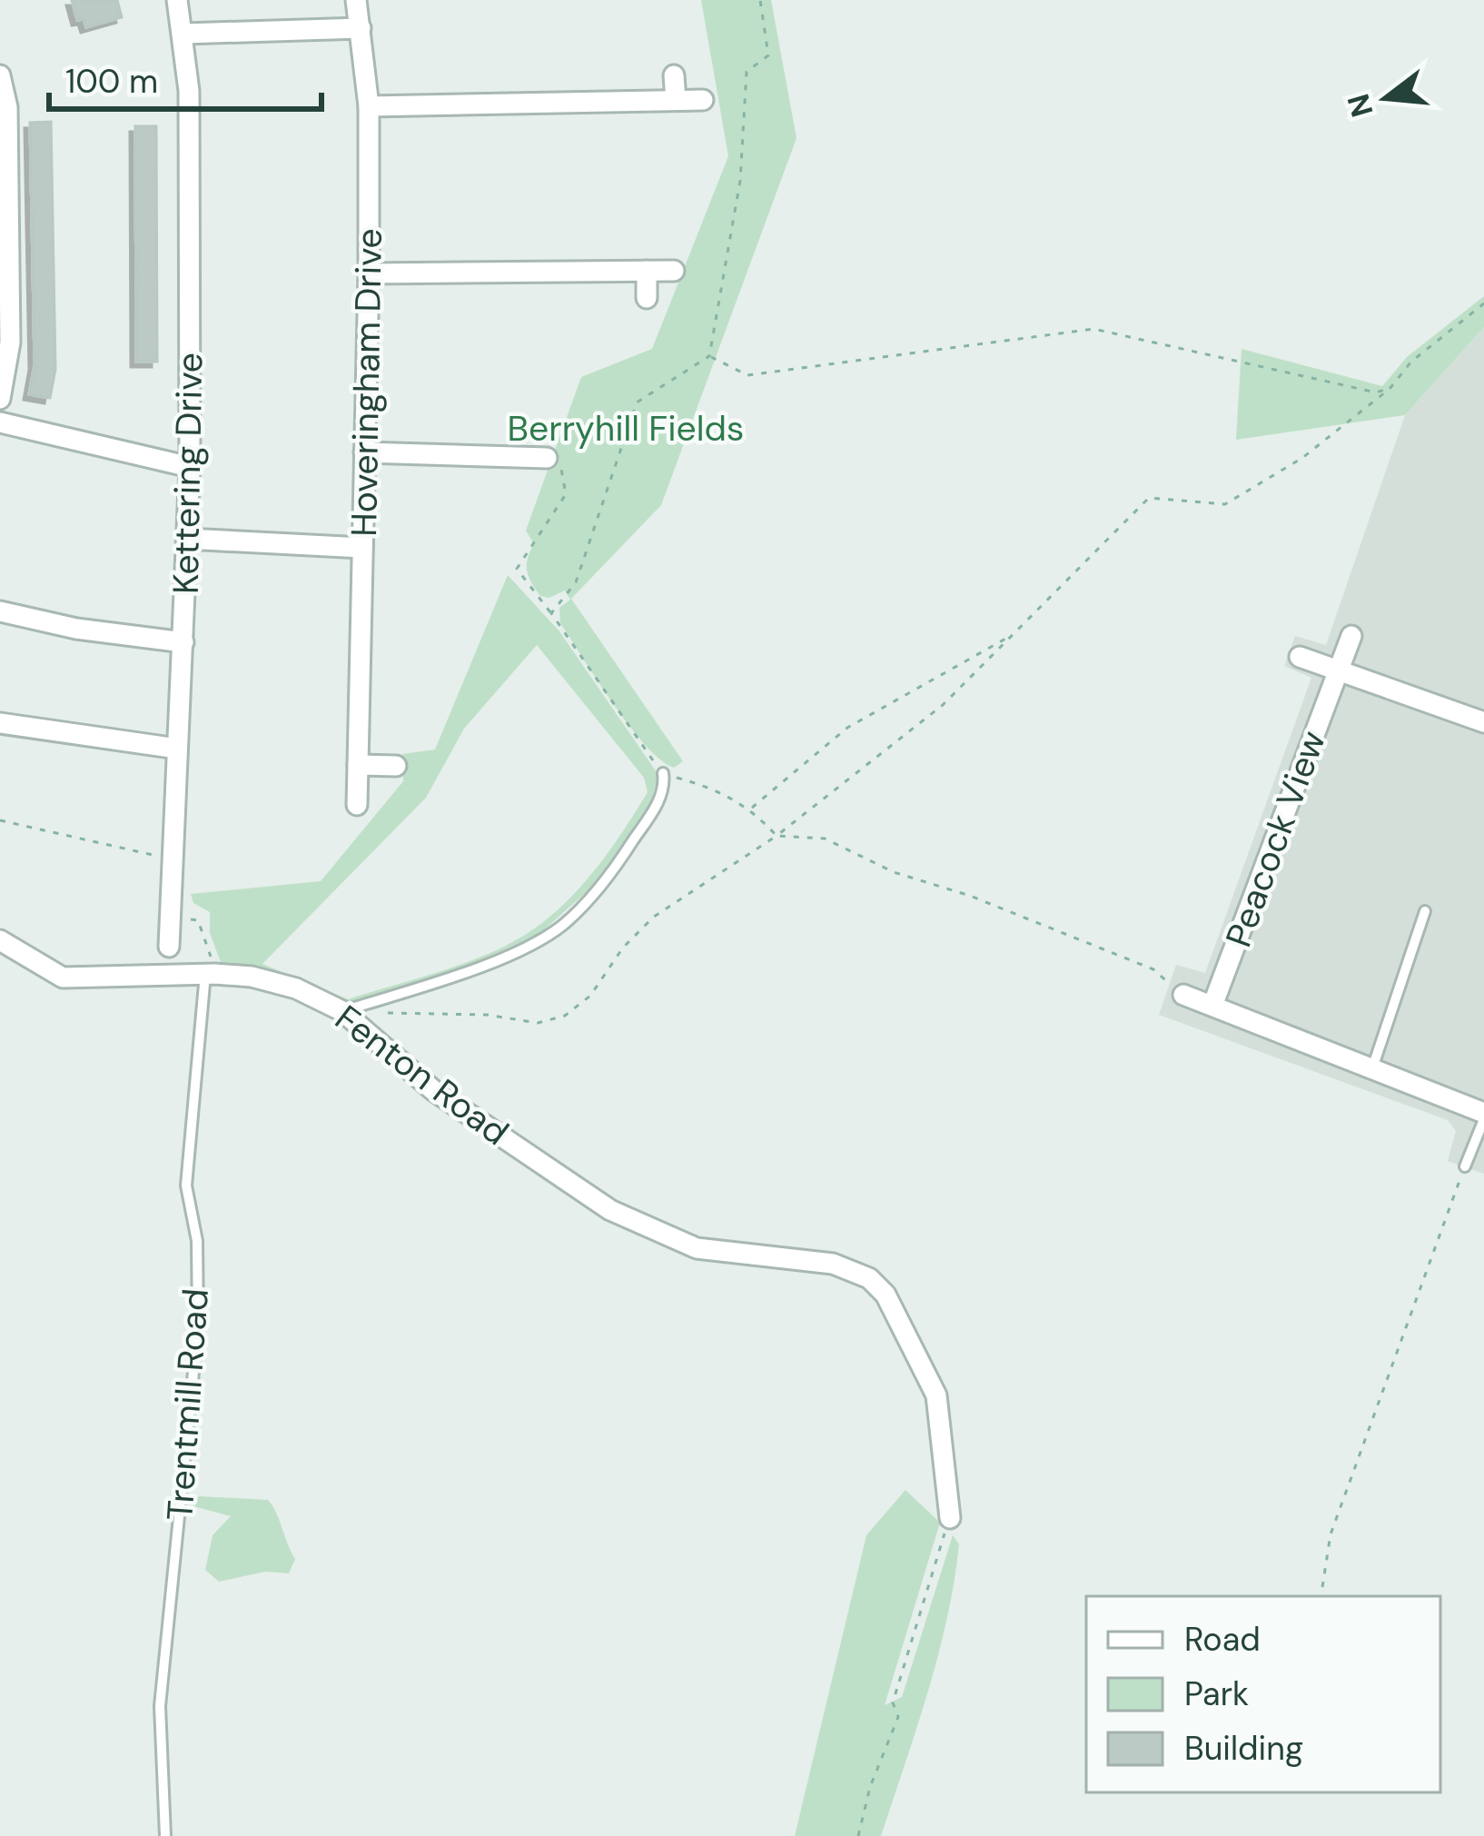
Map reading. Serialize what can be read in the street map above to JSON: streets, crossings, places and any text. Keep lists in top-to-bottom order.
{
  "streets": {
    "street": [
      "Hoveringham Drive",
      "Kettering Drive",
      "Peacock View",
      "Fenton Road"
    ],
    "lane": ["Trentmill Road"]
  },
  "crossings": [
    ["Fenton Road", "Trentmill Road"]
  ],
  "parks": ["Berryhill Fields"],
  "legend": ["Road", "Park", "Building"],
  "scale_bar": "100 m",
  "north": "left"
}
